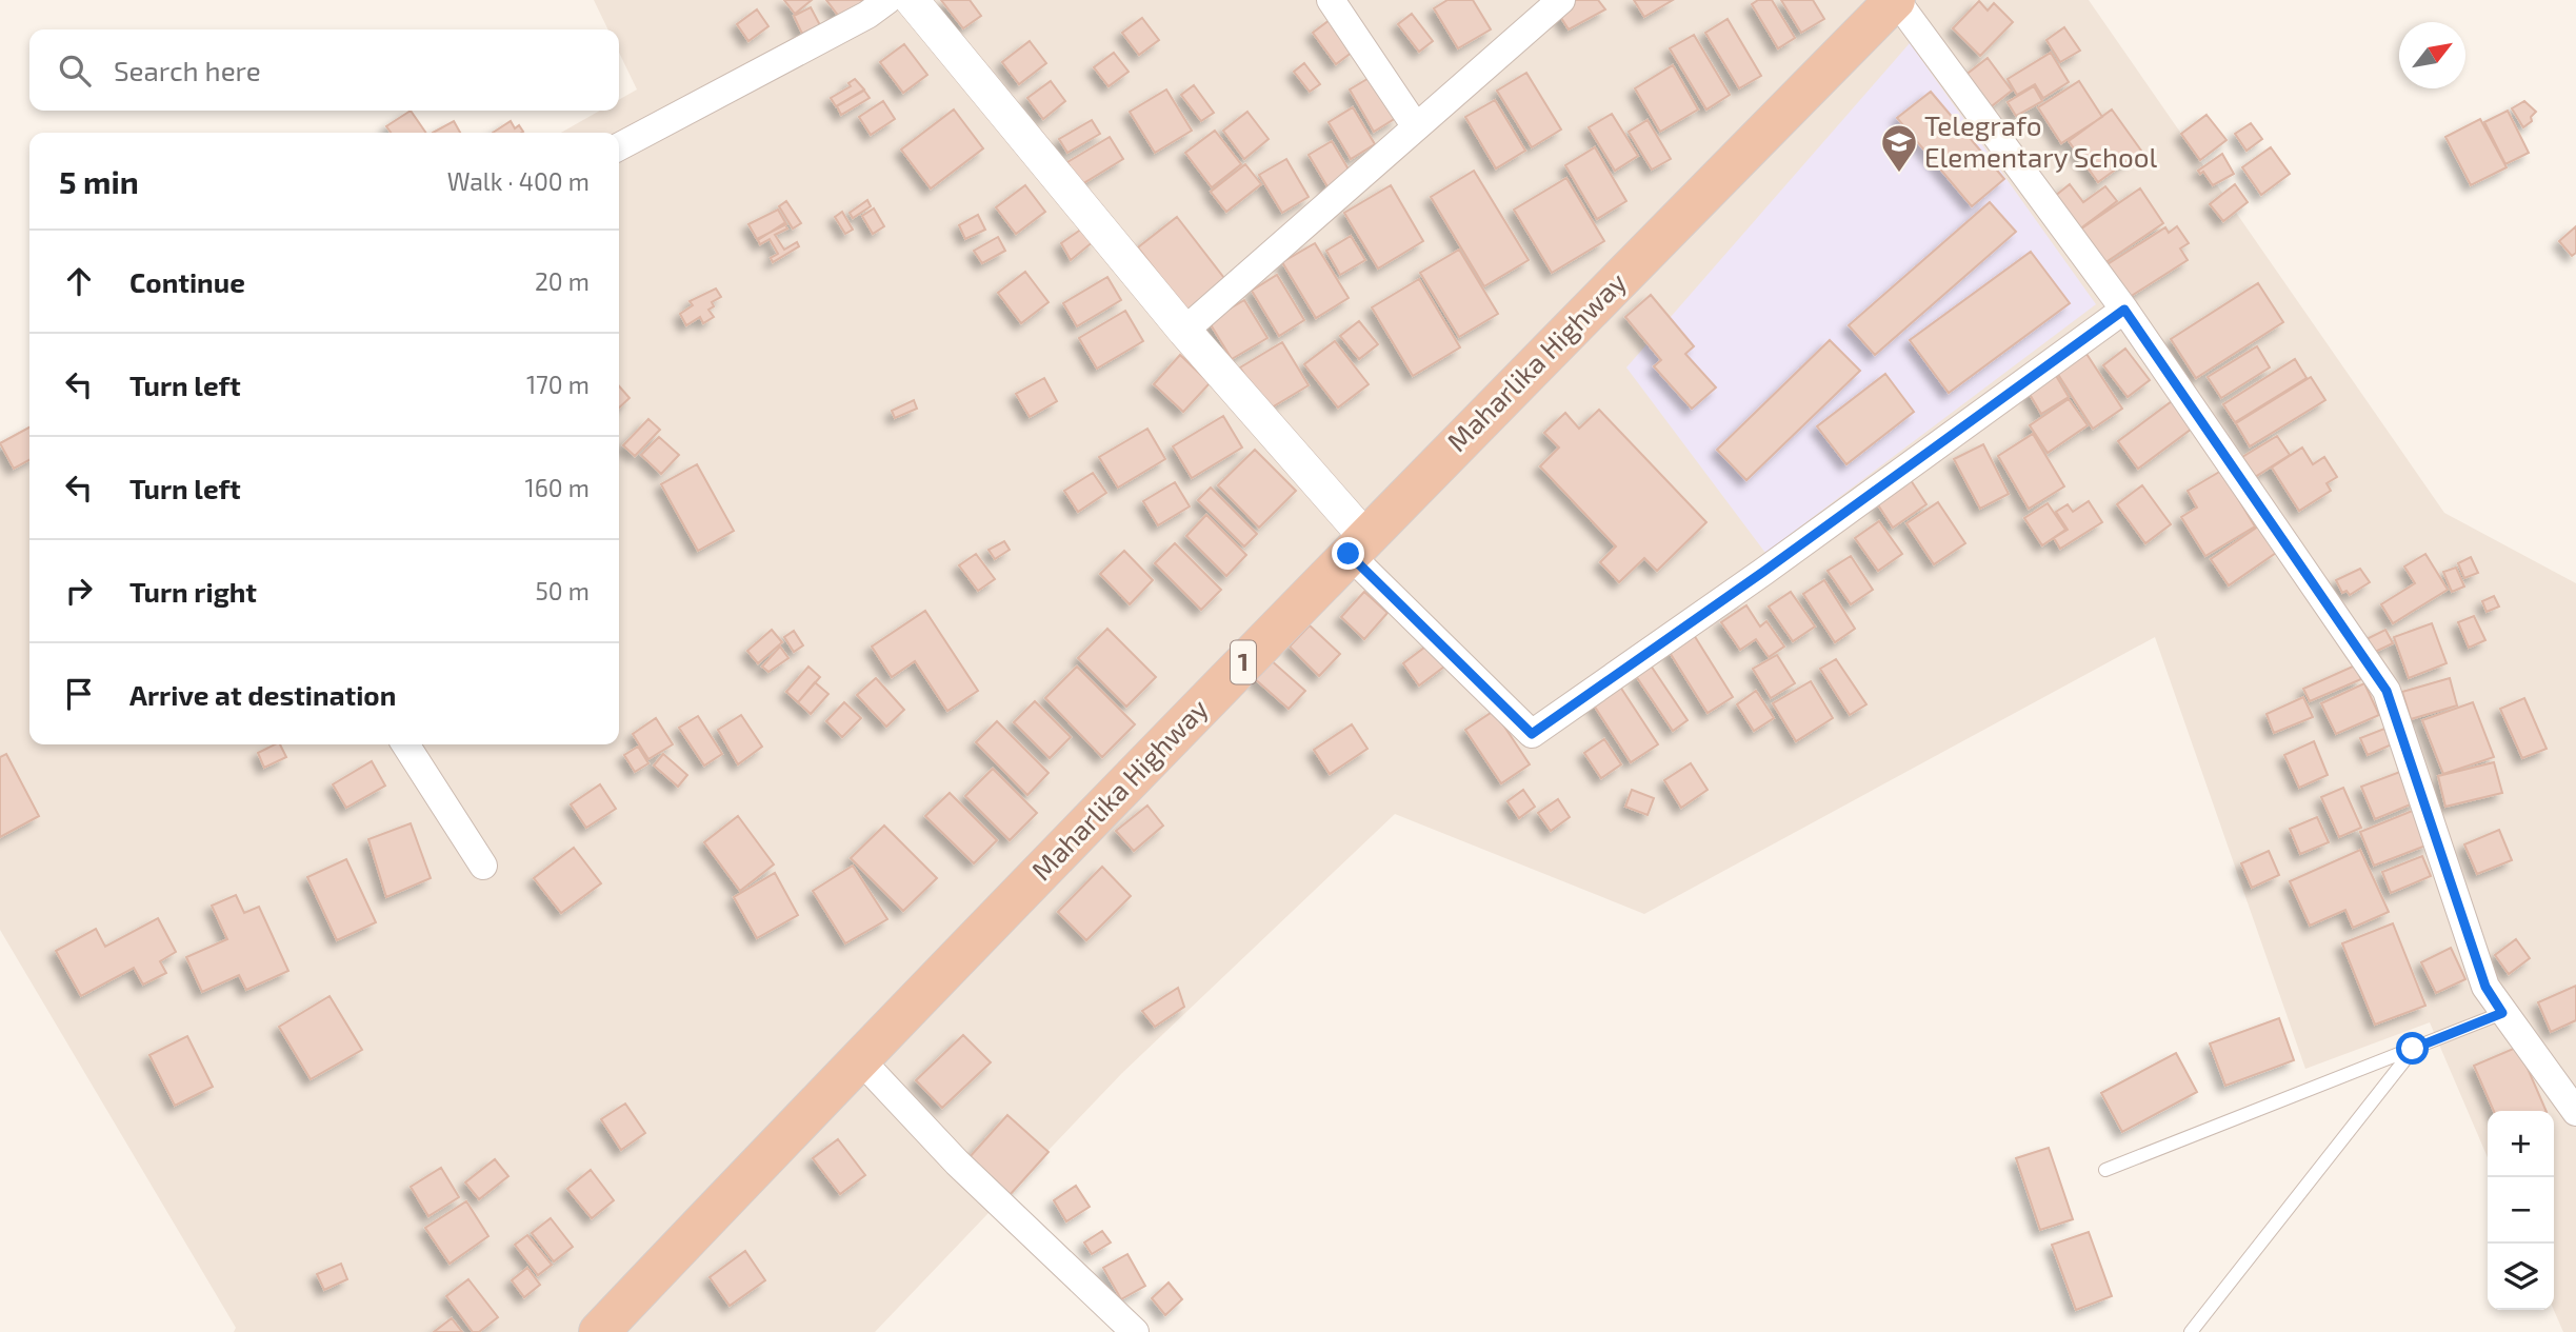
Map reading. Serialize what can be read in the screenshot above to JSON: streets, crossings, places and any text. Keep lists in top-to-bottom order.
{
  "streets": {
    "highway": ["Maharlika Highway", "1"]
  },
  "places": {
    "school or university": ["Telegrafo Elementary School"]
  },
  "north": "top right",
  "page": {
    "search": "Search here",
    "heading": ["5 min", "Walk · 400 m"],
    "list": [
      ["Continue", "20 m"],
      ["Turn left", "170 m"],
      ["Turn left", "160 m"],
      ["Turn right", "50 m"],
      "Arrive at destination"
    ],
    "map_buttons": ["+", "−"]
  }
}
